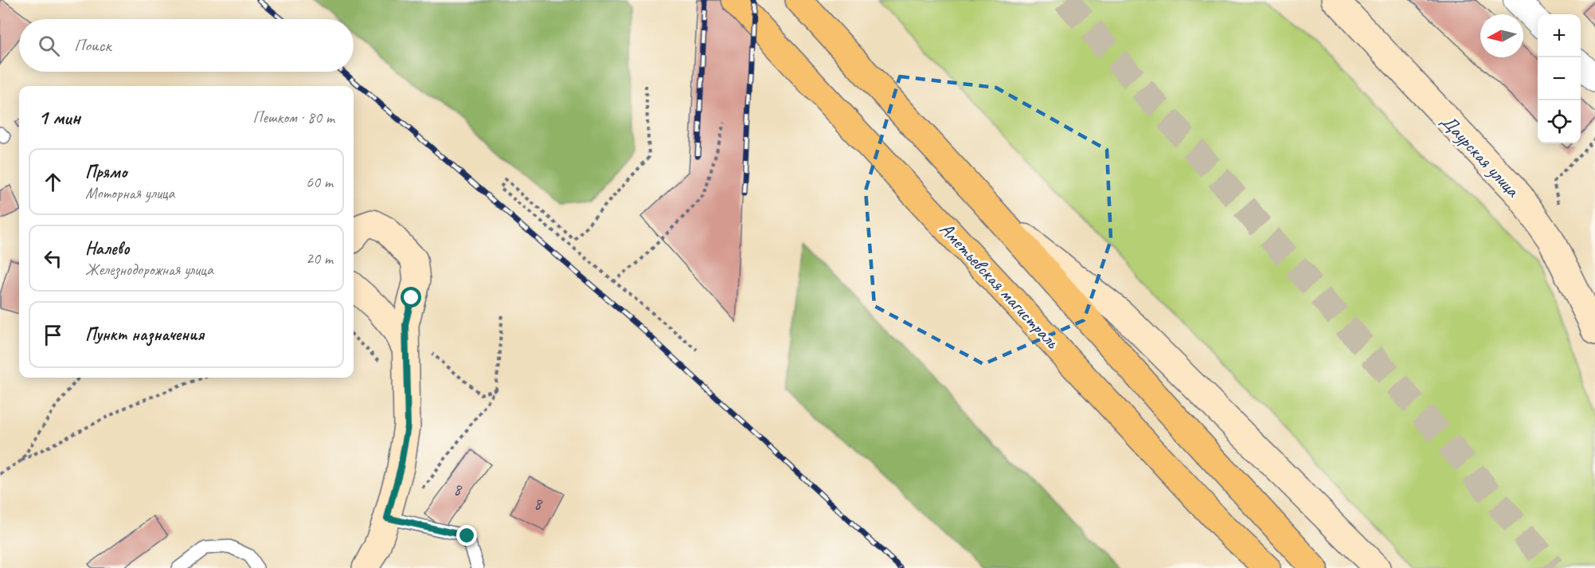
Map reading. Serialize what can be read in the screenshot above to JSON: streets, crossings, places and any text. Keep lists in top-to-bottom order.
{
  "streets": {
    "main road": ["Аметьевская магистраль"],
    "street": ["Даурская улица"]
  },
  "house_numbers": ["8", "8"],
  "north": "left",
  "page": {
    "map_buttons": ["+", "−"],
    "search": "Поиск",
    "heading": ["1 мин", "Пешком · 80 m"],
    "list": [
      ["Прямо", "Моторная улица", "60 m"],
      ["Налево", "Железнодорожная улица", "20 m"],
      "Пункт назначения"
    ]
  }
}
